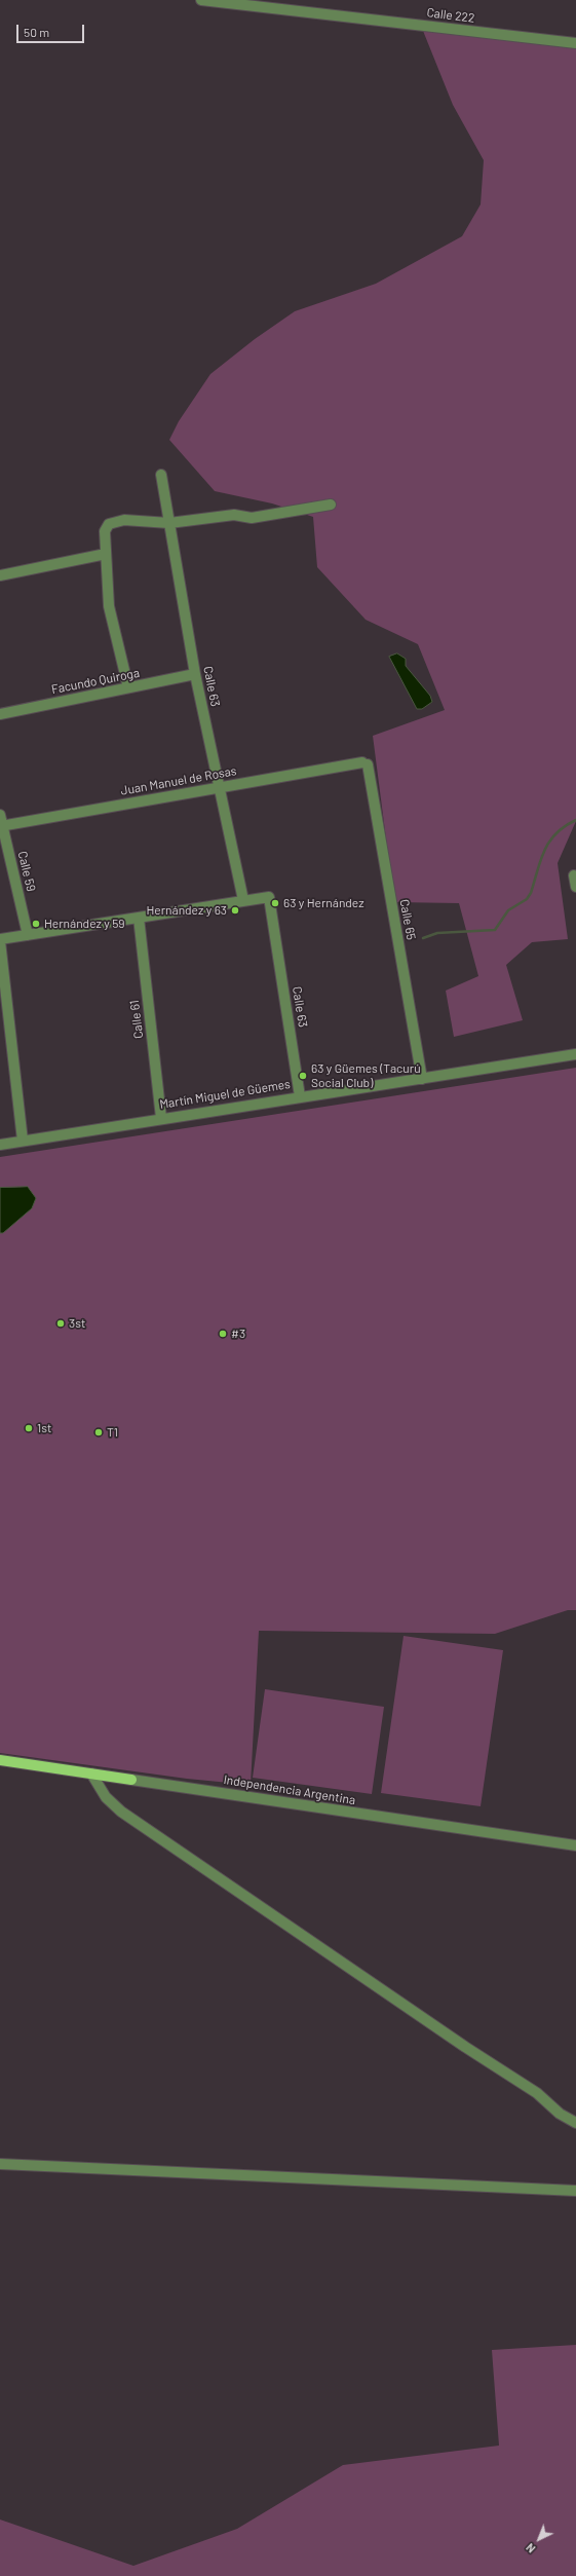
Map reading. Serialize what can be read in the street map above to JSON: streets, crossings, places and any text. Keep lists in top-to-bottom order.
{
  "streets": {
    "main road": ["Independencia Argentina"],
    "street": [
      "Calle 222",
      "Facundo Quiroga",
      "Calle 63",
      "Juan Manuel de Rosas",
      "Calle 59",
      "Calle 65",
      "Calle 61",
      "Martín Miguel de Güemes"
    ]
  },
  "crossings": [
    ["Facundo Quiroga", "Calle 63"],
    ["Calle 63", "Juan Manuel de Rosas"],
    ["Calle 63", "Martín Miguel de Güemes"],
    ["Juan Manuel de Rosas", "Calle 59"],
    ["Juan Manuel de Rosas", "Calle 65"],
    ["Calle 65", "Martín Miguel de Güemes"],
    ["Calle 61", "Martín Miguel de Güemes"]
  ],
  "places": [
    "63 y Hernández",
    "Hernández y 63",
    "Hernández y 59",
    "63 y Güemes (Tacurú Social Club)",
    "3st",
    "#3",
    "1st",
    "T1"
  ],
  "scale_bar": "50 m",
  "north": "bottom left"
}
